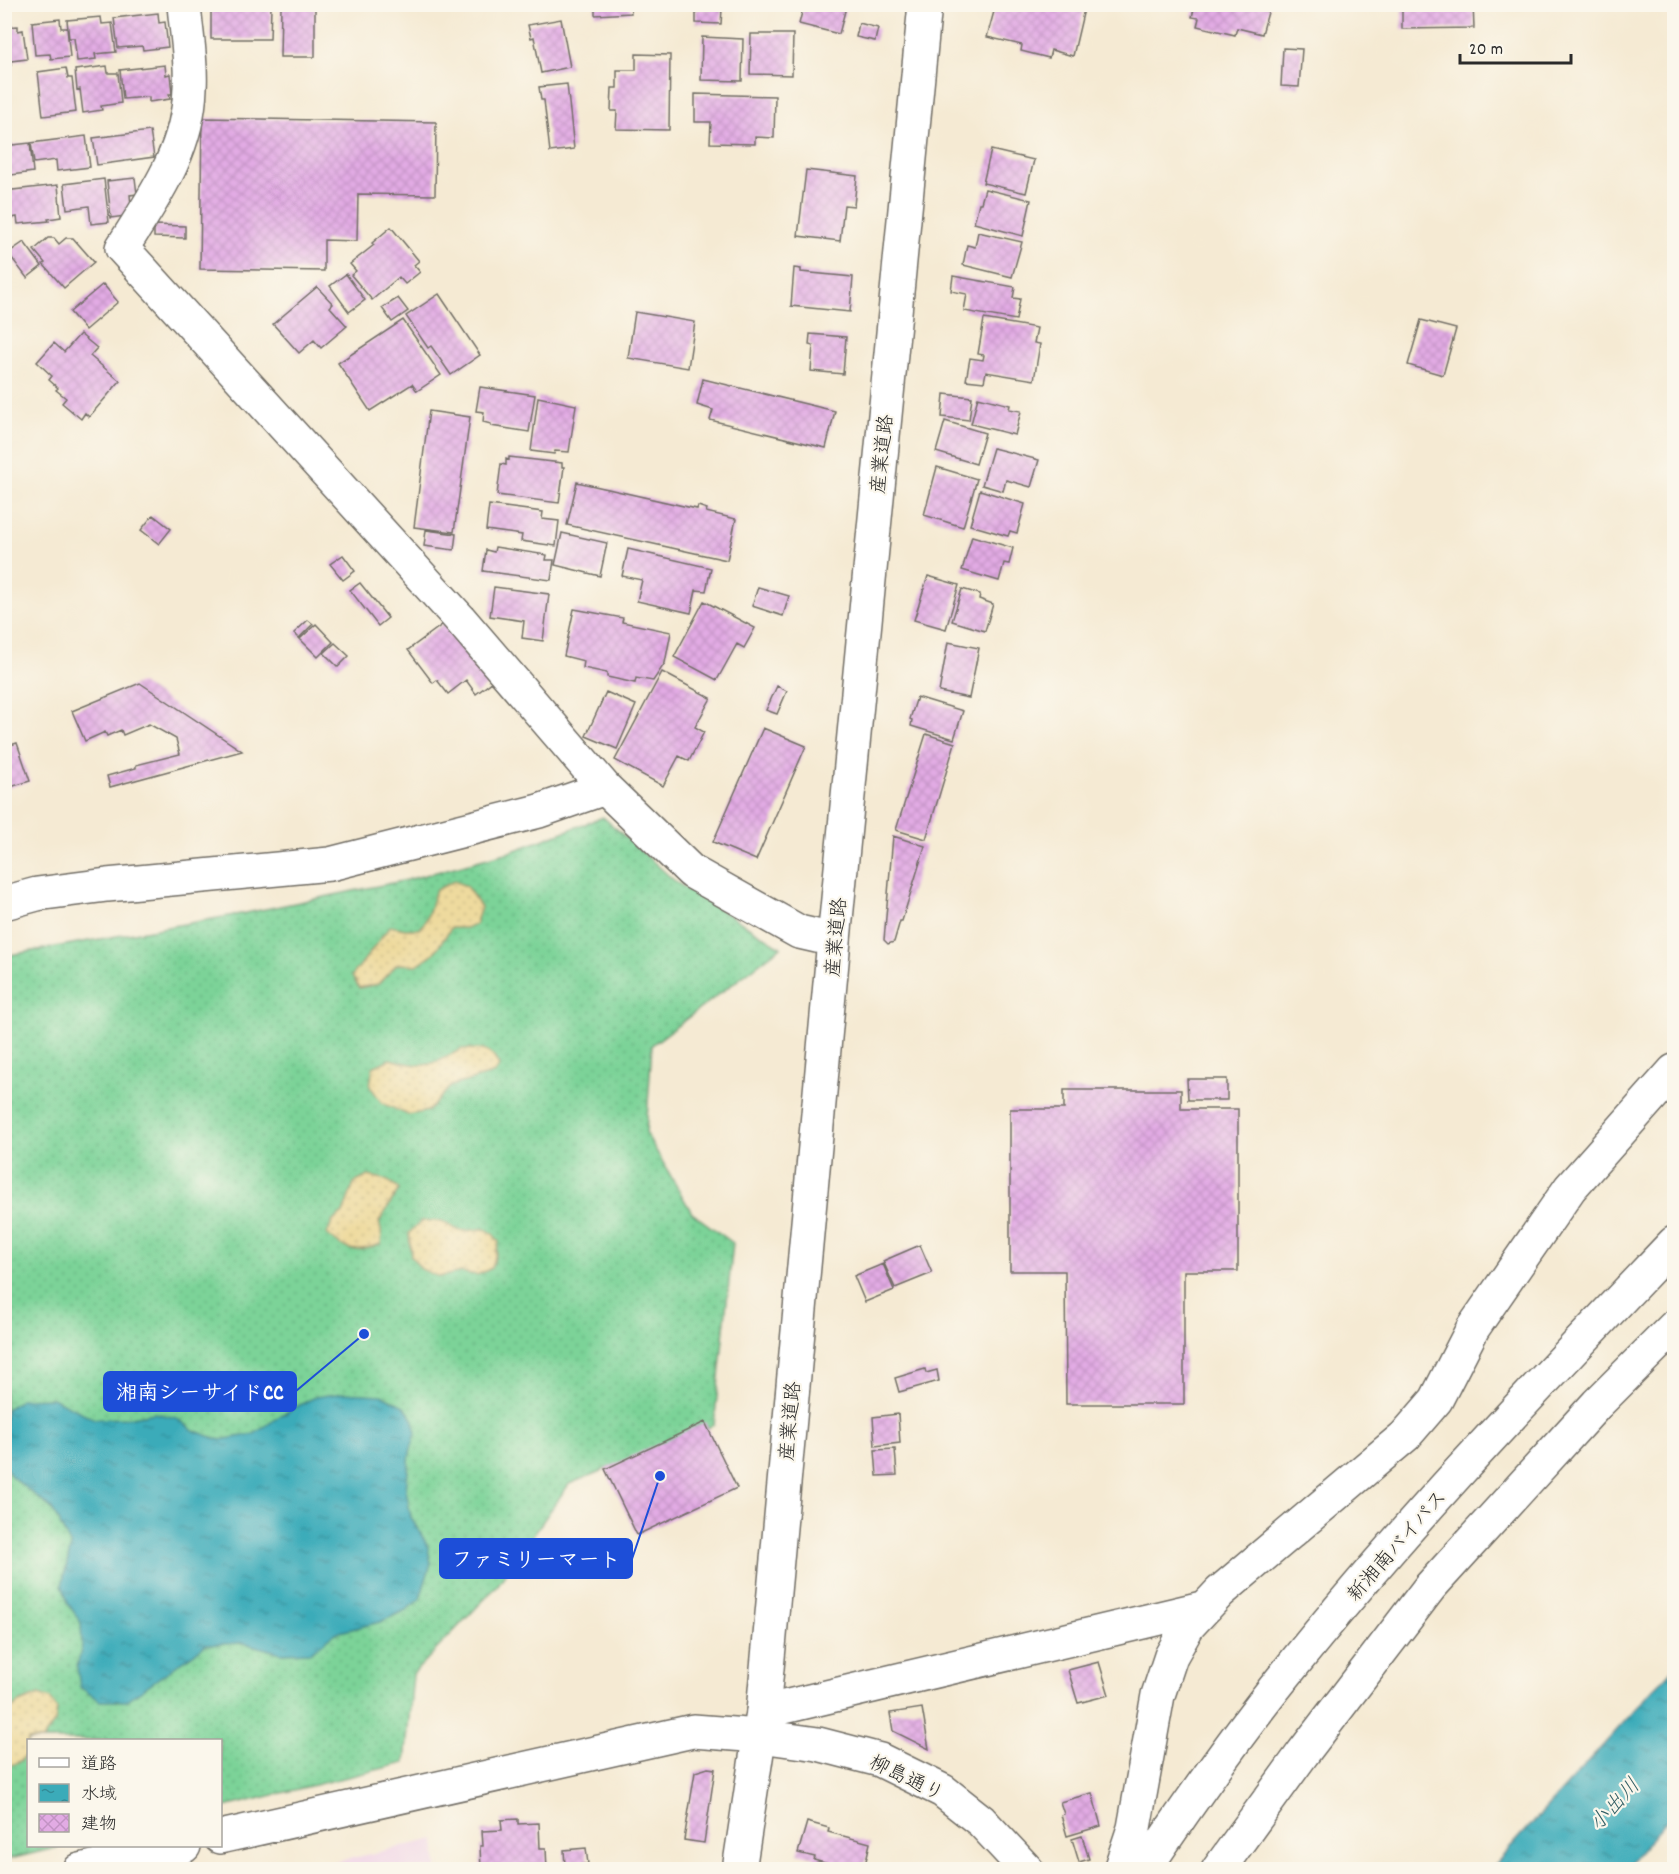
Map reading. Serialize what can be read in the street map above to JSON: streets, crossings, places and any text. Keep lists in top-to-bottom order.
{
  "streets": {
    "main road": ["産業道路", "新湘南バイパス", "柳島通り"]
  },
  "crossings": [
    ["産業道路", "柳島通り"]
  ],
  "water": ["小出川"],
  "places": ["湘南シーサイドCC", "ファミリーマート"],
  "legend": ["道路", "水域", "建物"],
  "scale_bar": "20 m"
}
